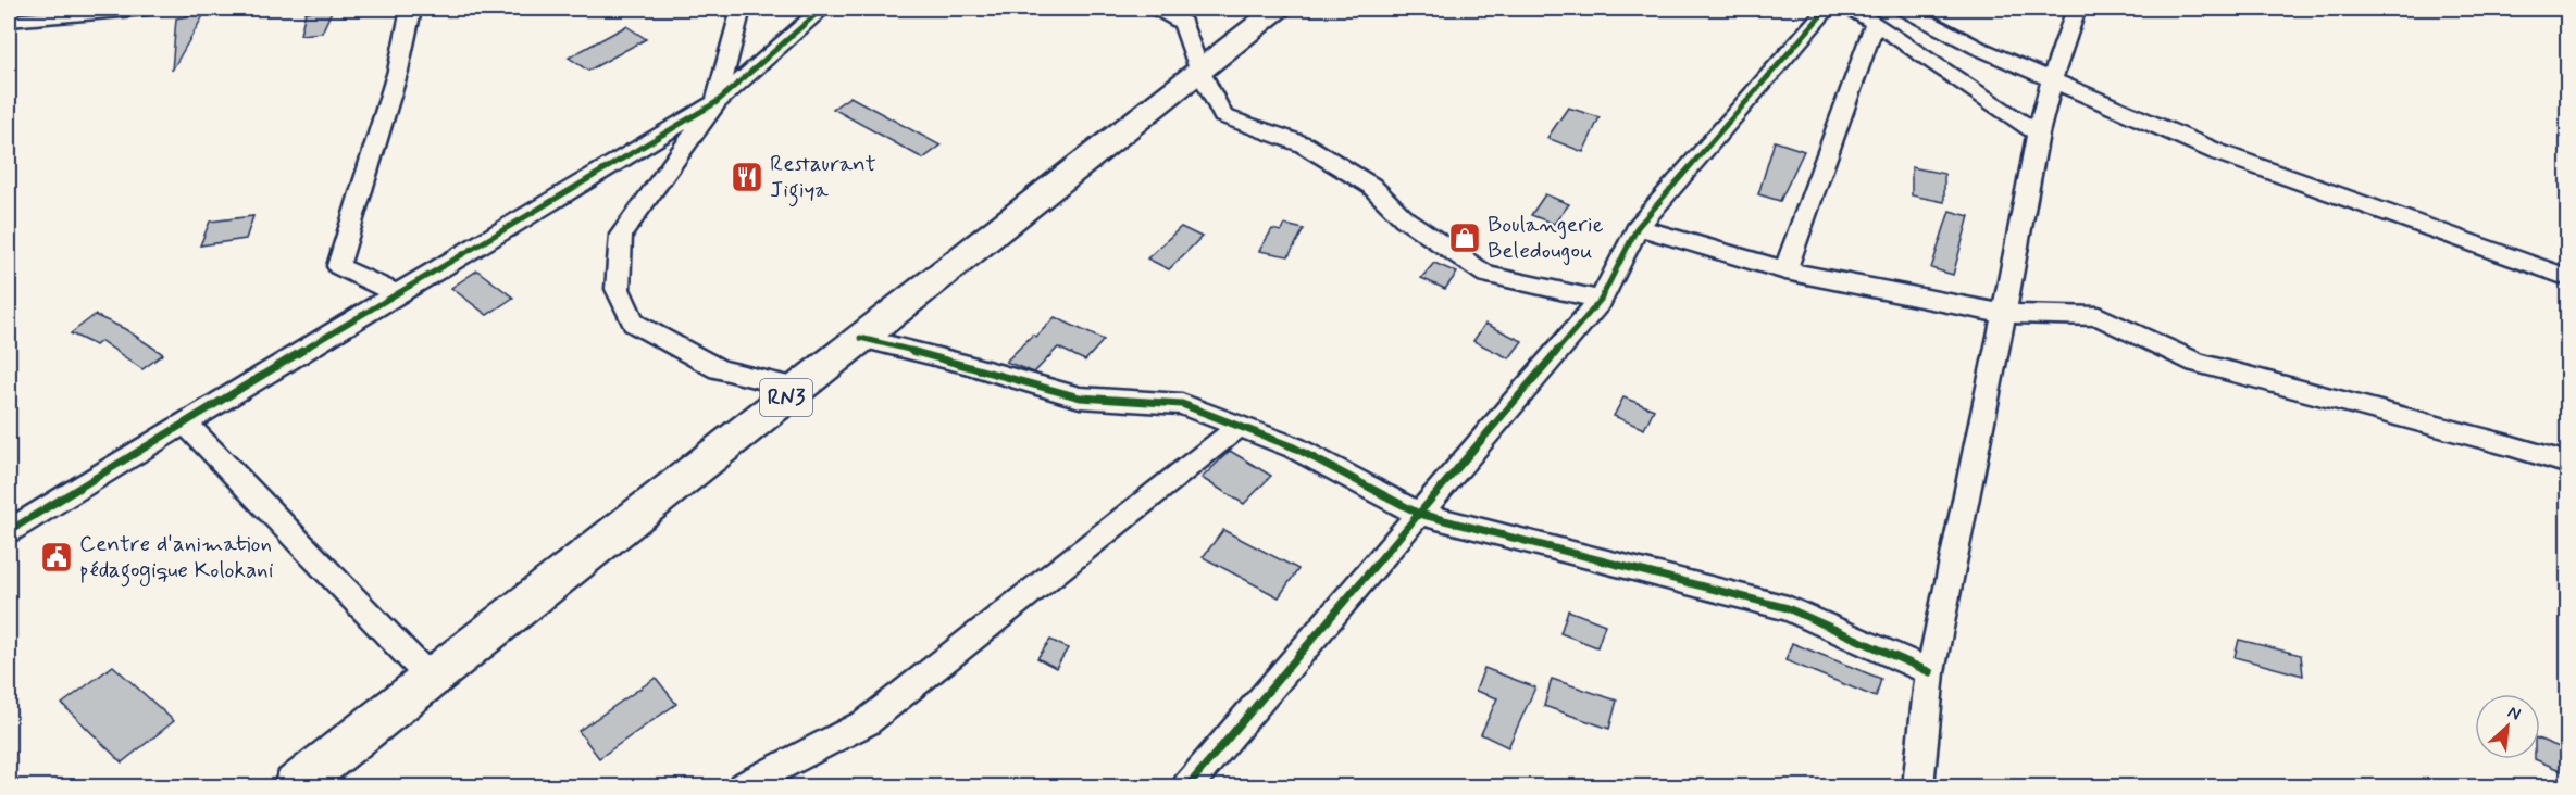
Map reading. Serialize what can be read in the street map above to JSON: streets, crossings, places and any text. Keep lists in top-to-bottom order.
{
  "streets": {
    "highway": ["RN3"]
  },
  "places": {
    "restaurant": ["Restaurant Jigiya"],
    "shop": ["Boulangerie Beledougou"],
    "public building": ["Centre d'animation pédagogique Kolokani"]
  },
  "north": "top right"
}
